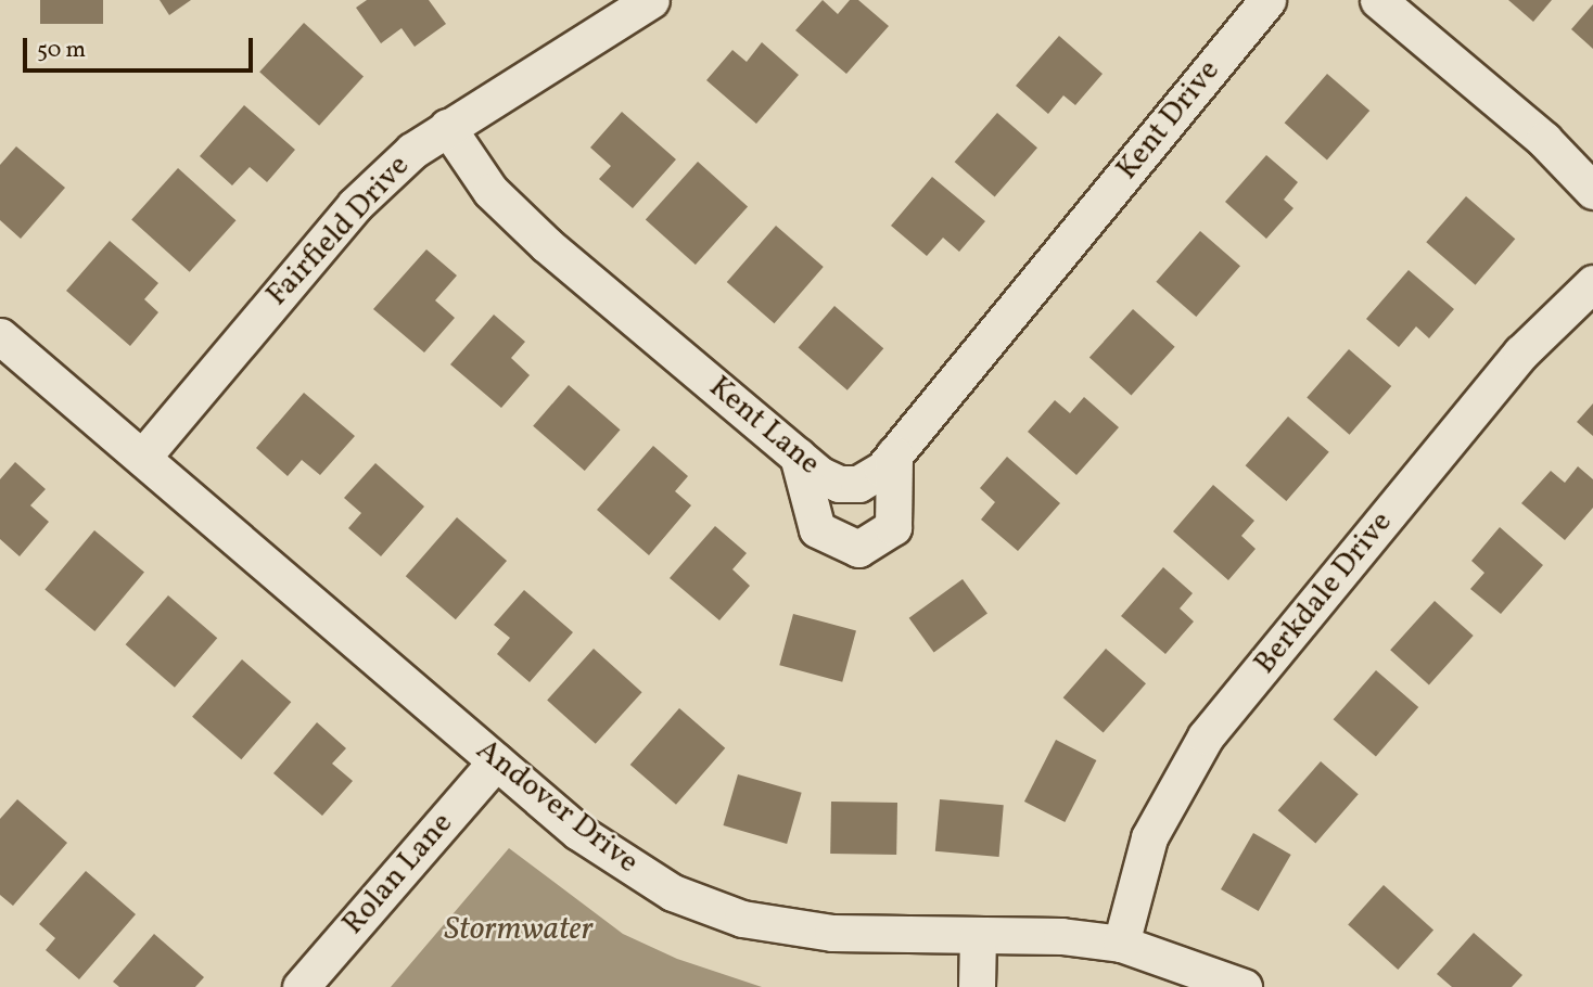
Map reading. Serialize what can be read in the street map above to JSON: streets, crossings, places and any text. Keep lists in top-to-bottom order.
{
  "streets": {
    "street": [
      "Kent Drive",
      "Fairfield Drive",
      "Kent Lane",
      "Berkdale Drive",
      "Andover Drive",
      "Rolan Lane"
    ]
  },
  "crossings": [
    ["Kent Drive", "Kent Lane"],
    ["Fairfield Drive", "Kent Lane"],
    ["Fairfield Drive", "Andover Drive"],
    ["Berkdale Drive", "Andover Drive"],
    ["Andover Drive", "Rolan Lane"]
  ],
  "water": ["Stormwater"],
  "scale_bar": "50 m"
}
